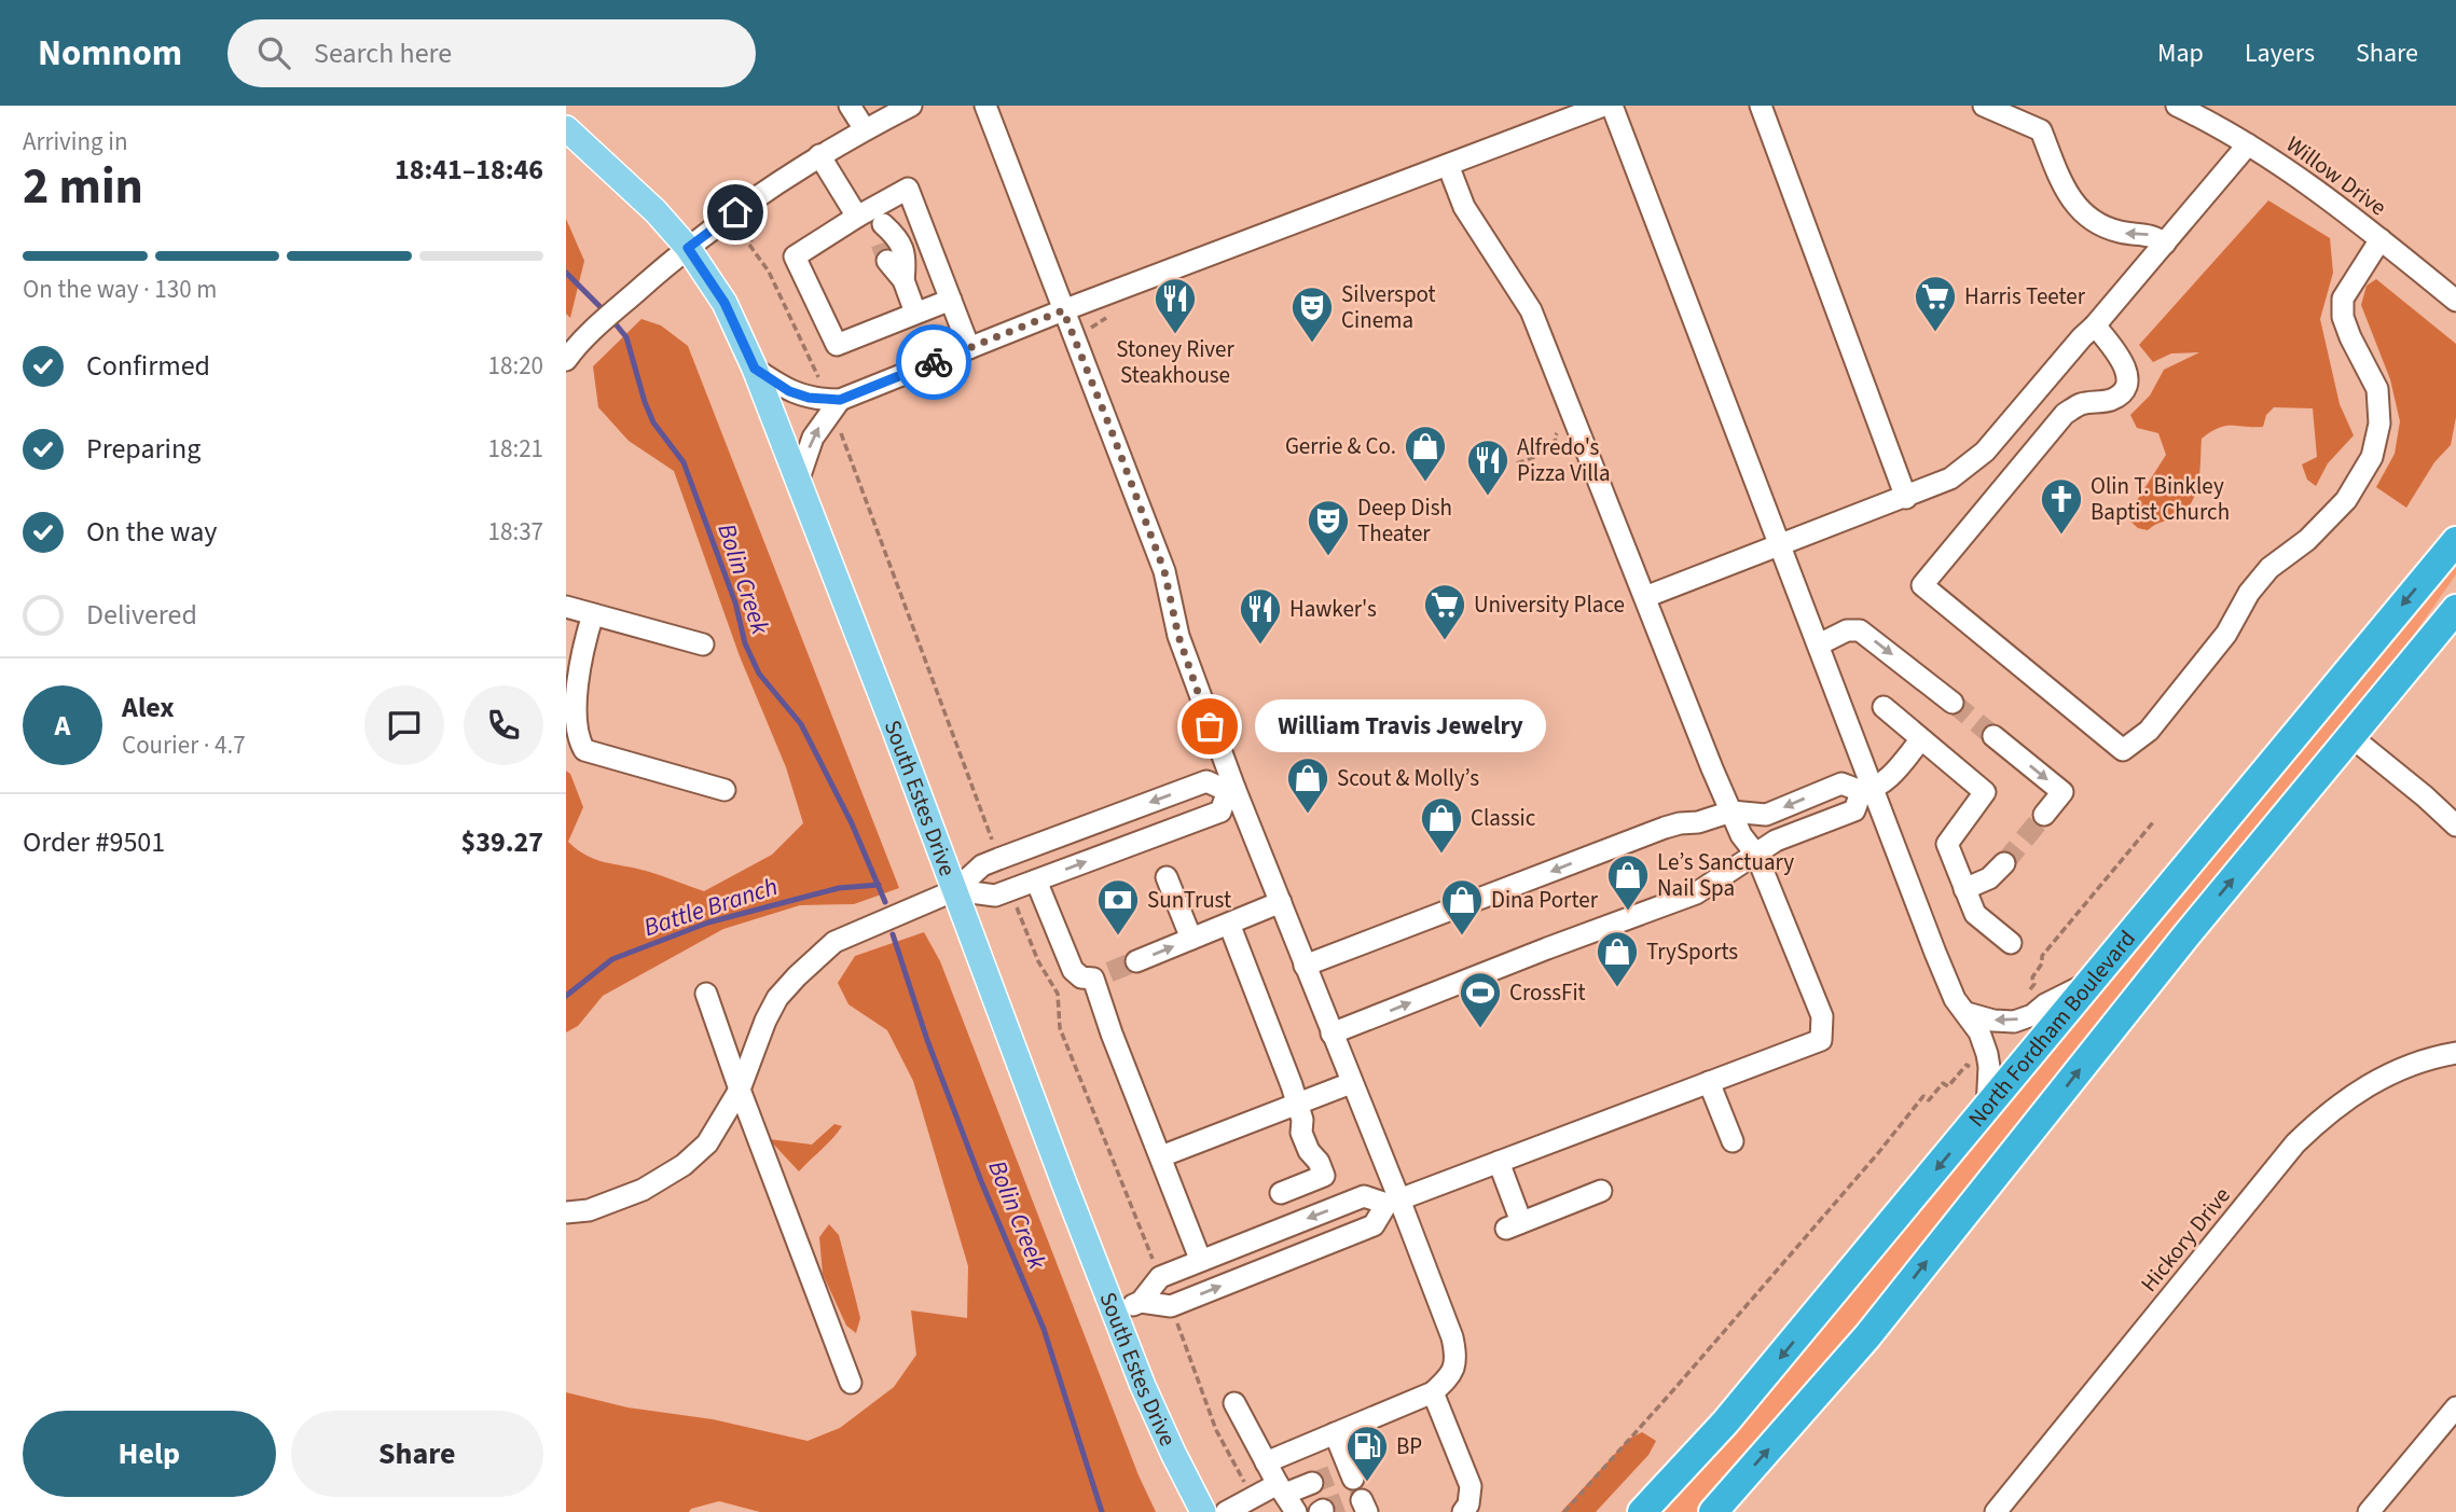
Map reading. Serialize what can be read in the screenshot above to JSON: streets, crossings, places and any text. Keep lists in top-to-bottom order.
{
  "streets": {
    "highway": ["North Fordham Boulevard"],
    "main road": ["South Estes Drive"],
    "street": ["Willow Drive", "Hickory Drive"]
  },
  "water": ["Bolin Creek", "Battle Branch"],
  "places": {
    "supermarket": ["Harris Teeter", "University Place"],
    "restaurant": ["Stoney River Steakhouse", "Alfredo's Pizza Villa", "Hawker's"],
    "theatre": ["Silverspot Cinema", "Deep Dish Theater"],
    "shop": [
      "Gerrie & Co.",
      "Scout & Molly’s",
      "Classic",
      "Le’s Sanctuary Nail Spa",
      "Dina Porter",
      "TrySports"
    ],
    "church": ["Olin T. Binkley Baptist Church"],
    "other": ["William Travis Jewelry"],
    "bank": ["SunTrust"],
    "sports": ["CrossFit"],
    "fuel station": ["BP"]
  },
  "page": {
    "header": "Nomnom",
    "search": "Search here",
    "nav": ["Map", "Layers", "Share"],
    "heading": ["2 min", "Arriving in", "18:41–18:46"],
    "panel": [
      "Alex",
      "Courier · 4.7",
      "Order #9501",
      "$39.27"
    ],
    "bar": "On the way · 130 m",
    "list": [
      ["Confirmed", "18:20"],
      ["Preparing", "18:21"],
      ["On the way", "18:37"],
      "Delivered"
    ],
    "round": "A",
    "bubble": "William Travis Jewelry",
    "buttons": ["Help", "Share"]
  }
}
